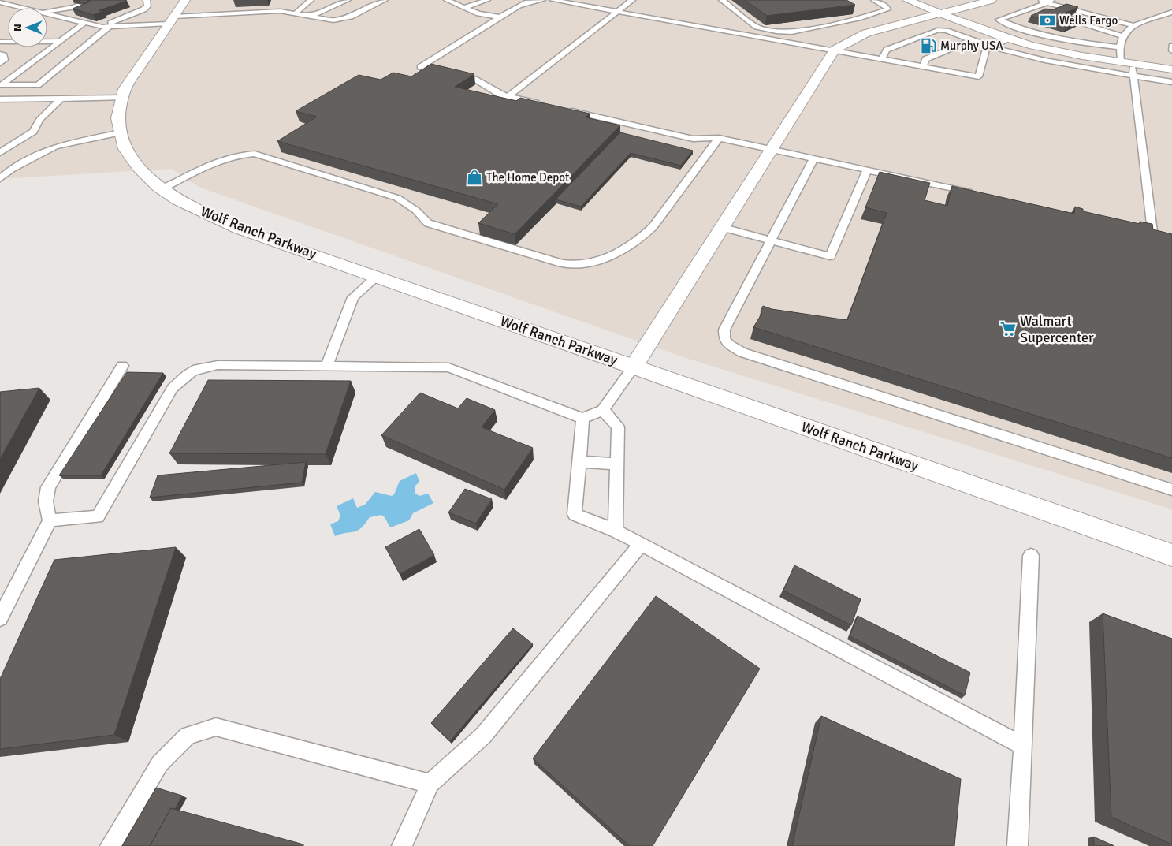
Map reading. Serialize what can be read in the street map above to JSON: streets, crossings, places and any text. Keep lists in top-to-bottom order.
{
  "streets": {
    "street": ["Wolf Ranch Parkway"]
  },
  "places": {
    "bank": ["Wells Fargo"],
    "fuel station": ["Murphy USA"],
    "shop": ["The Home Depot"],
    "supermarket": ["Walmart Supercenter"]
  },
  "north": "left"
}
